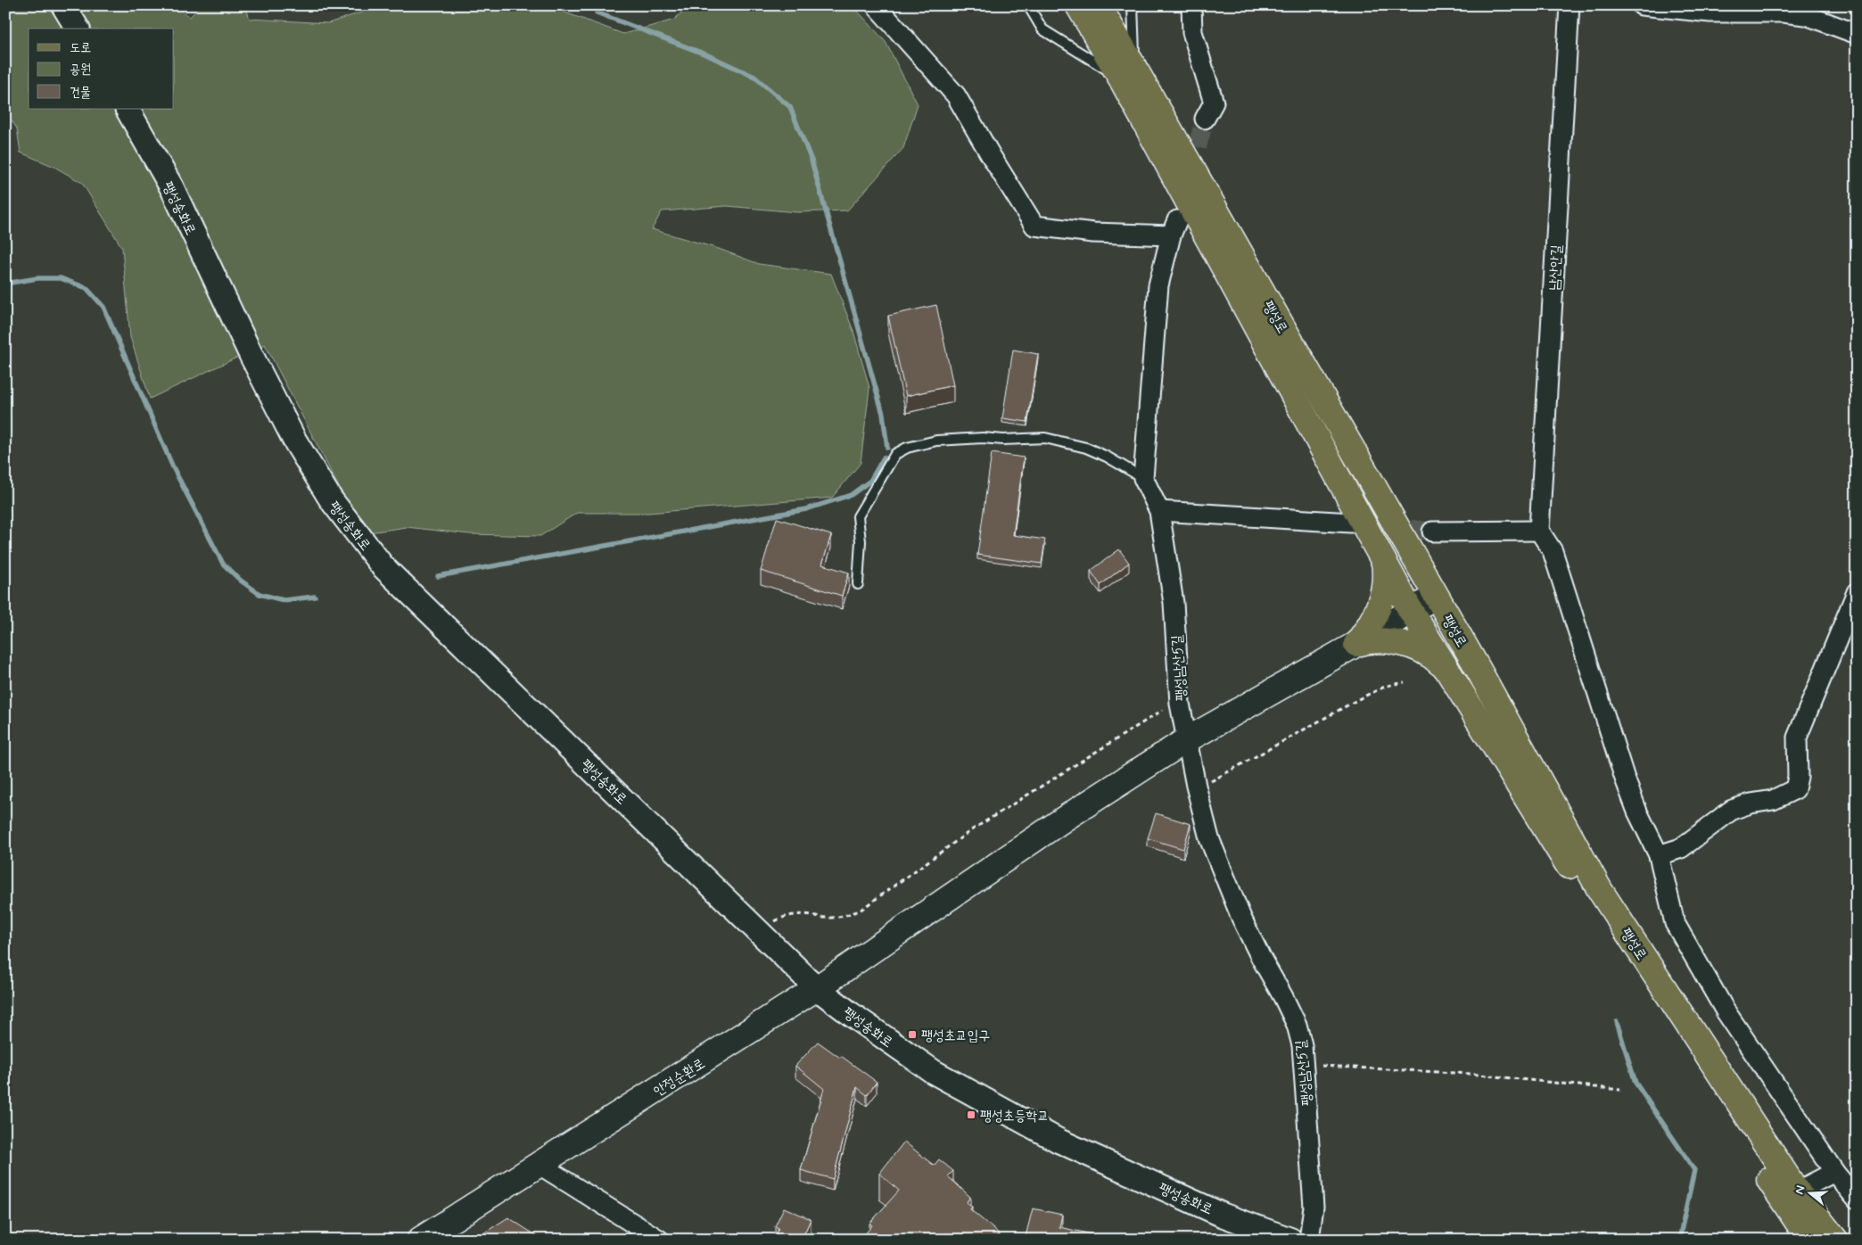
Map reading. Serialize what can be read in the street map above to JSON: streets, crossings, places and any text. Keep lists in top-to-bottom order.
{
  "streets": {
    "main road": ["팽성로", "안정순환로"],
    "street": ["팽성송화로", "남산안길", "팽성남산5길"]
  },
  "crossings": [
    ["팽성송화로", "안정순환로"],
    ["팽성로", "안정순환로"],
    ["팽성남산5길", "안정순환로"]
  ],
  "places": {
    "transit": ["팽성초교입구", "팽성초등학교"]
  },
  "legend": ["도로", "공원", "건물"],
  "north": "left"
}
